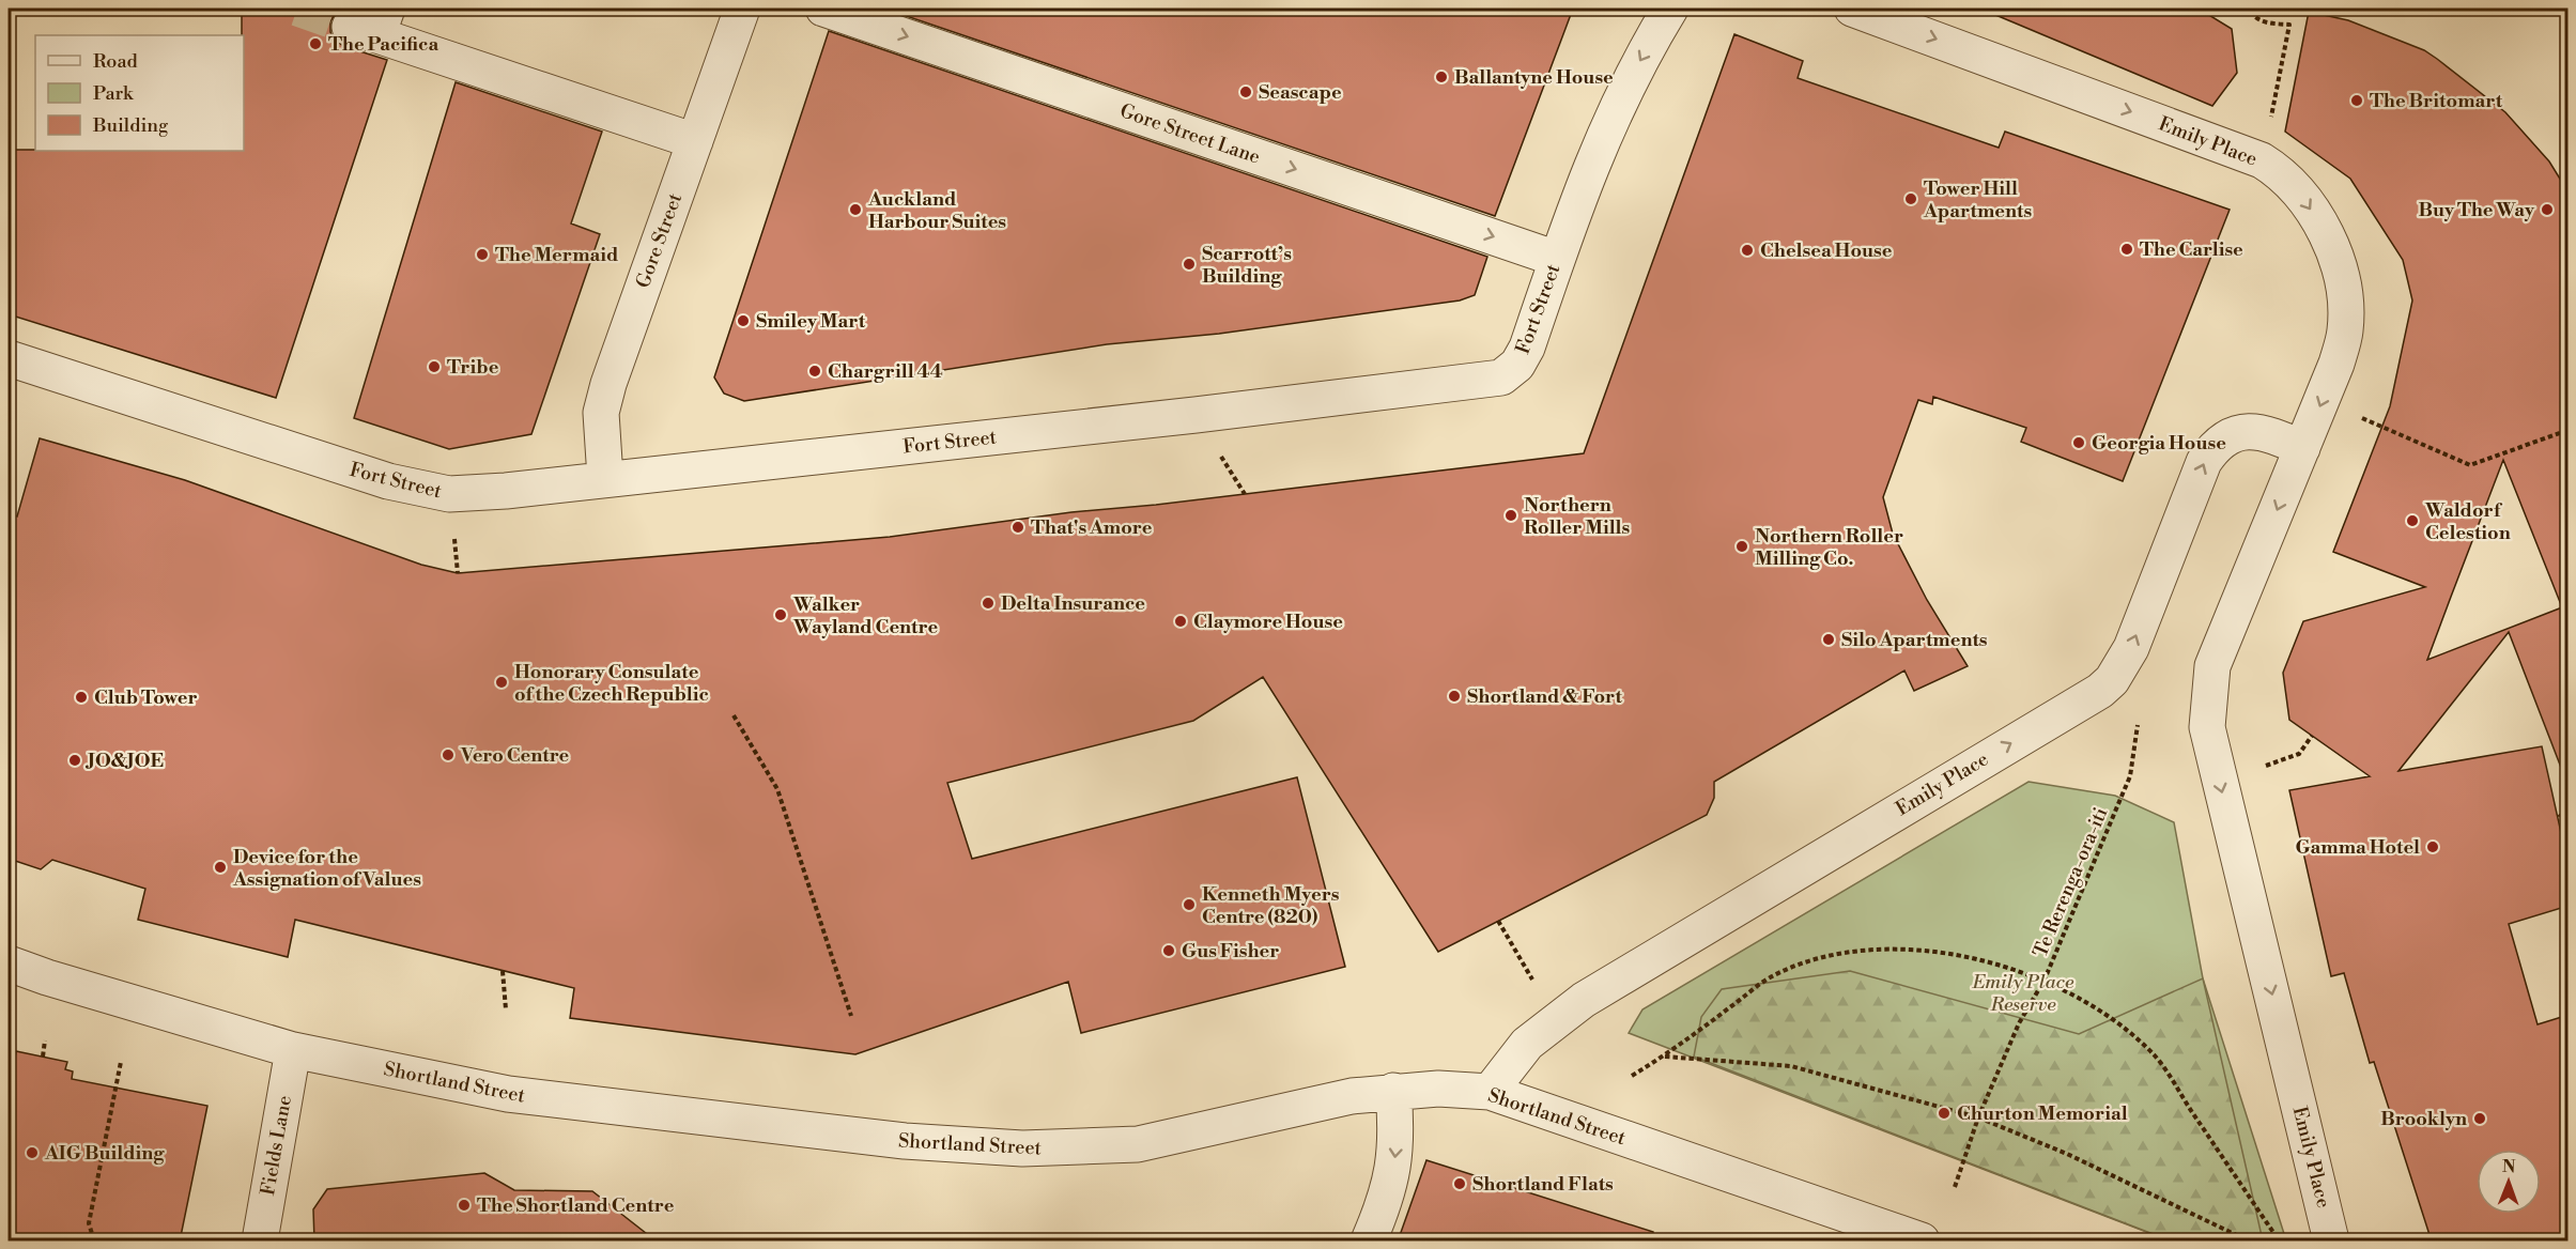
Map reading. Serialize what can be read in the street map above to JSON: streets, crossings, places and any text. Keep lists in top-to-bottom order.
{
  "streets": {
    "street": [
      "Gore Street Lane",
      "Emily Place",
      "Gore Street",
      "Fort Street",
      "Shortland Street",
      "Fields Lane"
    ],
    "path": ["Te Rerenga-ora-iti"]
  },
  "crossings": [
    ["Gore Street Lane", "Fort Street"],
    ["Emily Place", "Shortland Street"],
    ["Gore Street", "Fort Street"],
    ["Shortland Street", "Fields Lane"]
  ],
  "one_way": ["Gore Street Lane"],
  "parks": ["Emily Place Reserve"],
  "places": [
    "The Pacifica",
    "Ballantyne House",
    "Seascape",
    "The Britomart",
    "Tower Hill Apartments",
    "Auckland Harbour Suites",
    "Buy The Way",
    "The Carlise",
    "Chelsea House",
    "The Mermaid",
    "Scarrott’s Building",
    "Smiley Mart",
    "Tribe",
    "Chargrill 44",
    "Georgia House",
    "Northern Roller Mills",
    "Waldorf Celestion",
    "That's Amore",
    "Northern Roller Milling Co.",
    "Delta Insurance",
    "Walker Wayland Centre",
    "Claymore House",
    "Silo Apartments",
    "Honorary Consulate of the Czech Republic",
    "Shortland & Fort",
    "Club Tower",
    "Vero Centre",
    "JO&JOE",
    "Gamma Hotel",
    "Device for the Assignation of Values",
    "Kenneth Myers Centre (820)",
    "Gus Fisher",
    "Churton Memorial",
    "Brooklyn",
    "AIG Building",
    "Shortland Flats",
    "The Shortland Centre"
  ],
  "legend": ["Road", "Park", "Building"],
  "north": "top"
}
